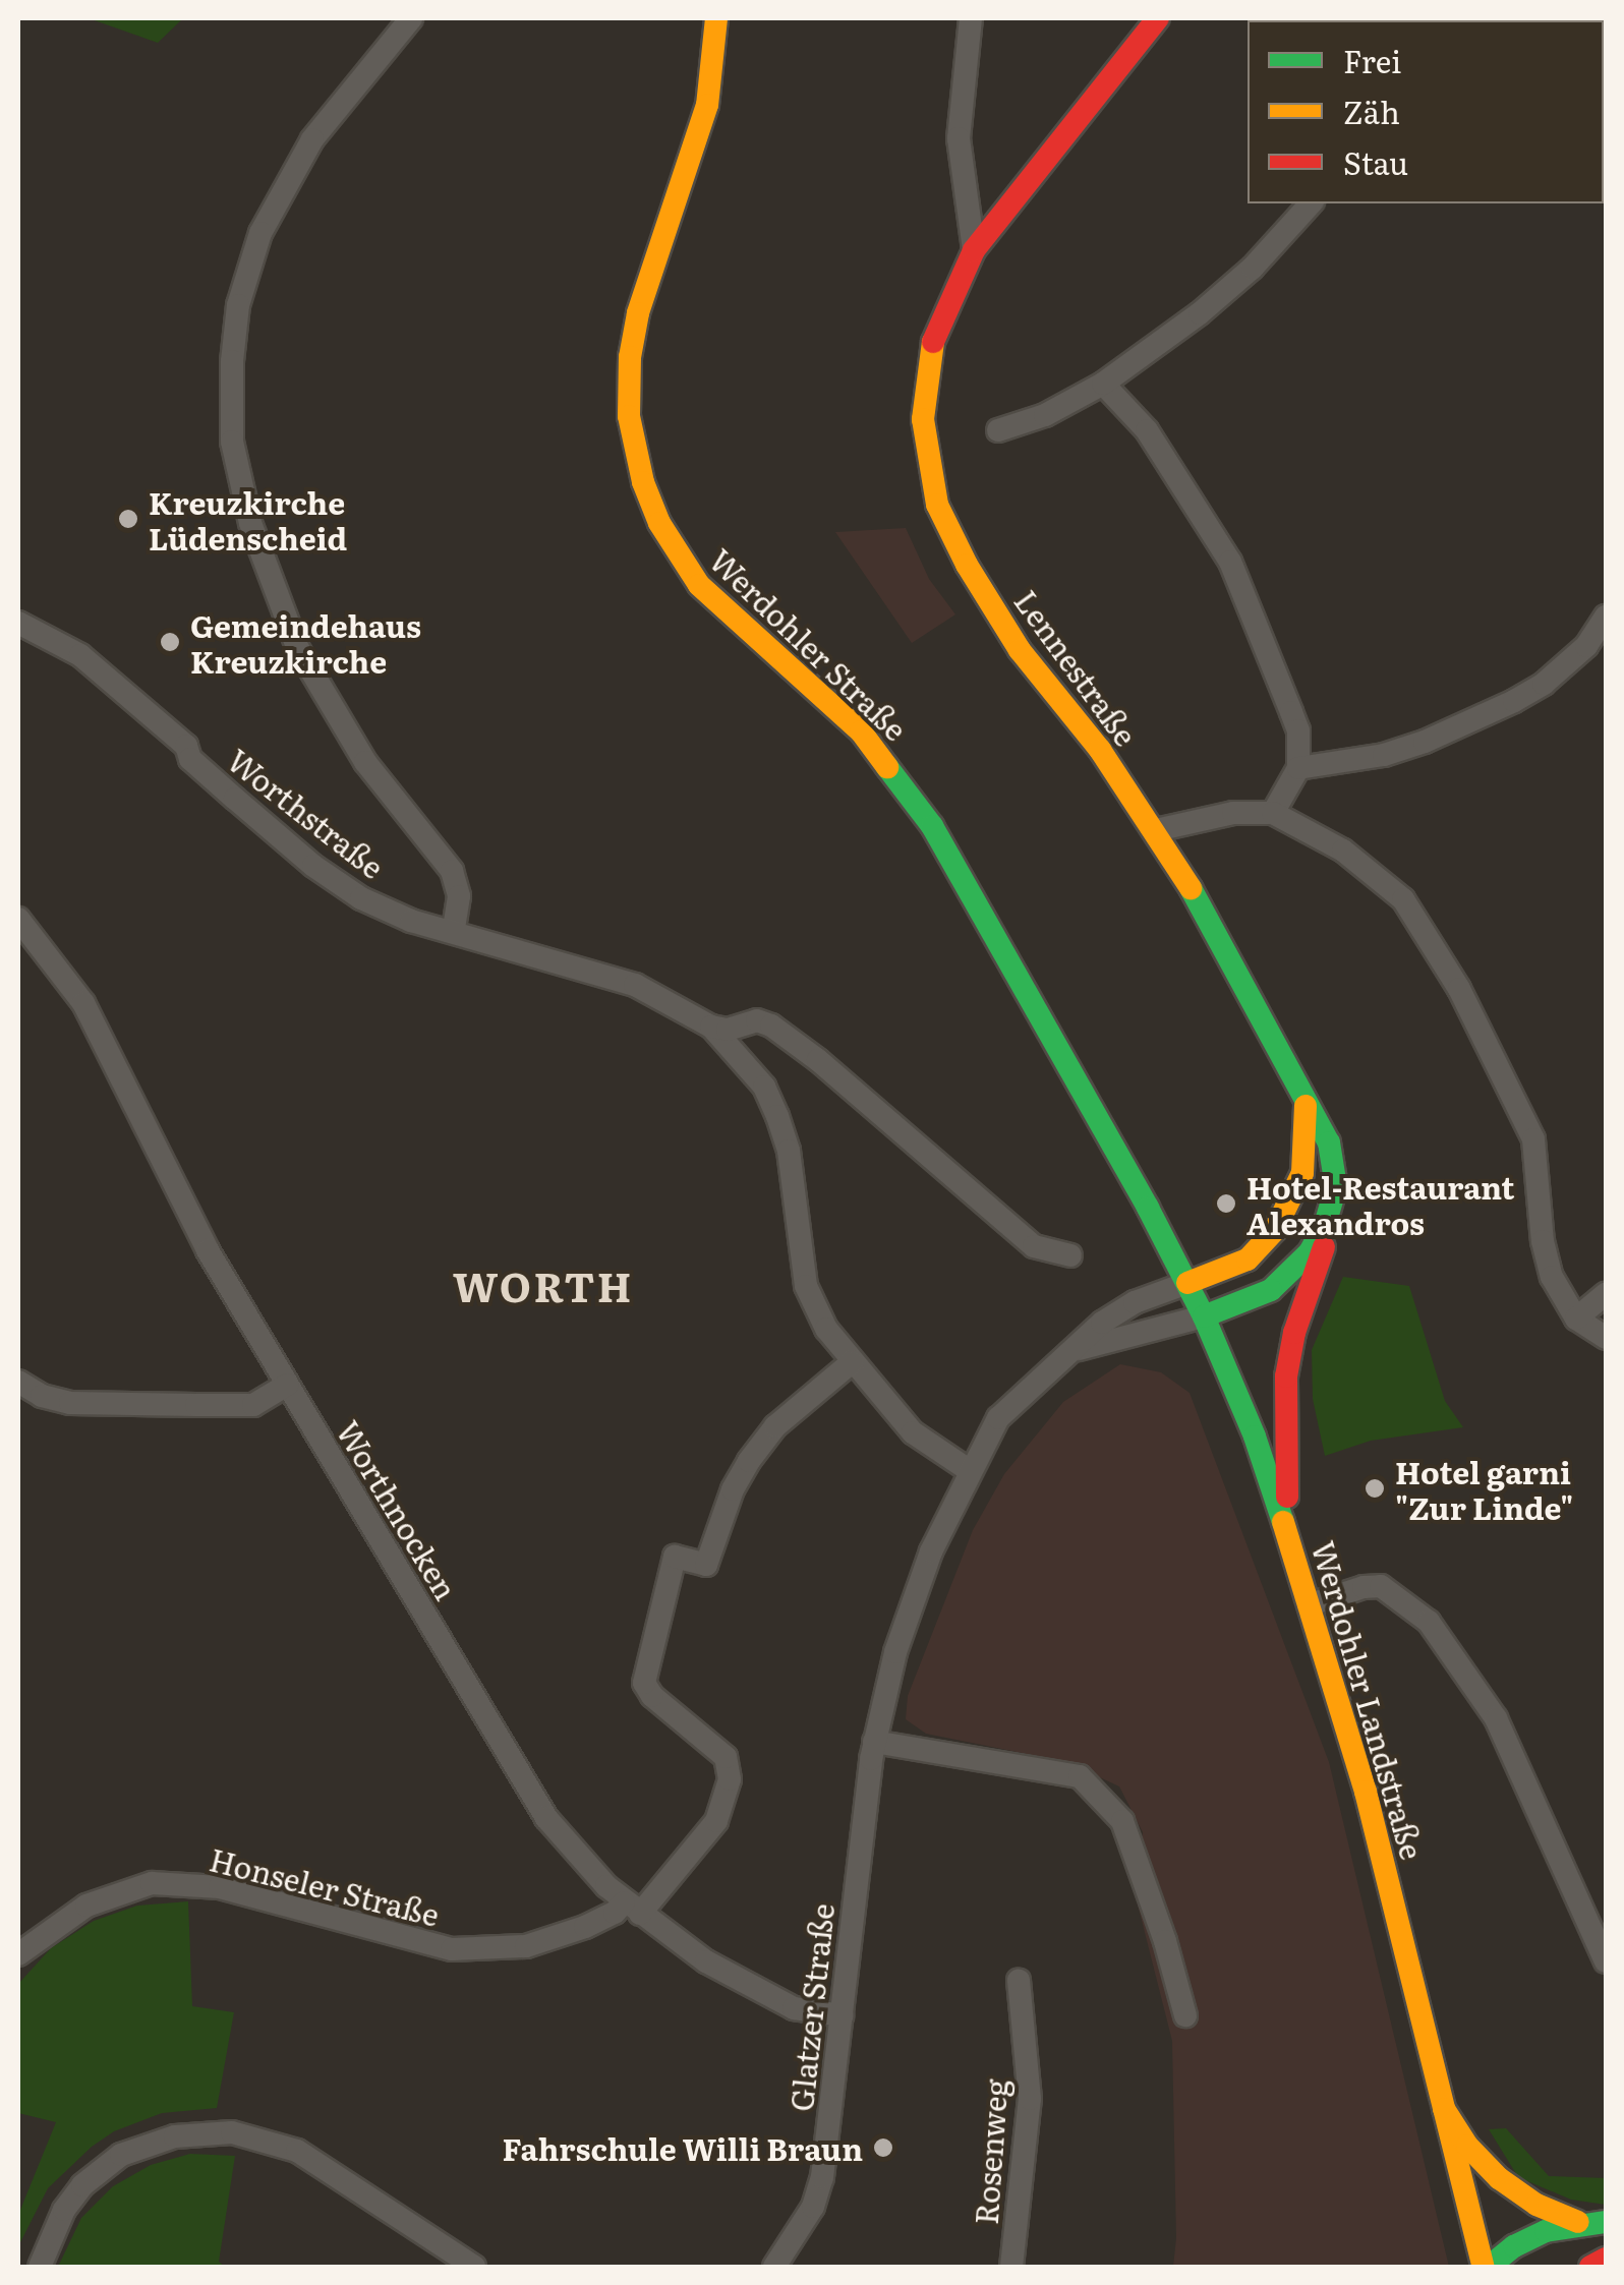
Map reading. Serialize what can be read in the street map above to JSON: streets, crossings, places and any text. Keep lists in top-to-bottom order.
{
  "streets": {
    "main road": ["Werdohler Straße", "Lennestraße", "Werdohler Landstraße"],
    "street": [
      "Worthstraße",
      "Worthnocken",
      "Honseler Straße",
      "Glatzer Straße",
      "Rosenweg"
    ]
  },
  "crossings": [
    ["Werdohler Straße", "Lennestraße"],
    ["Werdohler Straße", "Werdohler Landstraße"],
    ["Werdohler Straße", "Glatzer Straße"],
    ["Lennestraße", "Glatzer Straße"],
    ["Worthstraße", "Honseler Straße"],
    ["Worthstraße", "Glatzer Straße"],
    ["Worthnocken", "Honseler Straße"],
    ["Worthnocken", "Glatzer Straße"],
    ["Werdohler Landstraße", "Glatzer Straße"]
  ],
  "districts": ["WORTH"],
  "places": [
    "Kreuzkirche Lüdenscheid",
    "Gemeindehaus Kreuzkirche",
    "Hotel-Restaurant Alexandros",
    "Hotel garni \"Zur Linde\"",
    "Fahrschule Willi Braun"
  ],
  "legend": ["Frei", "Zäh", "Stau"]
}
